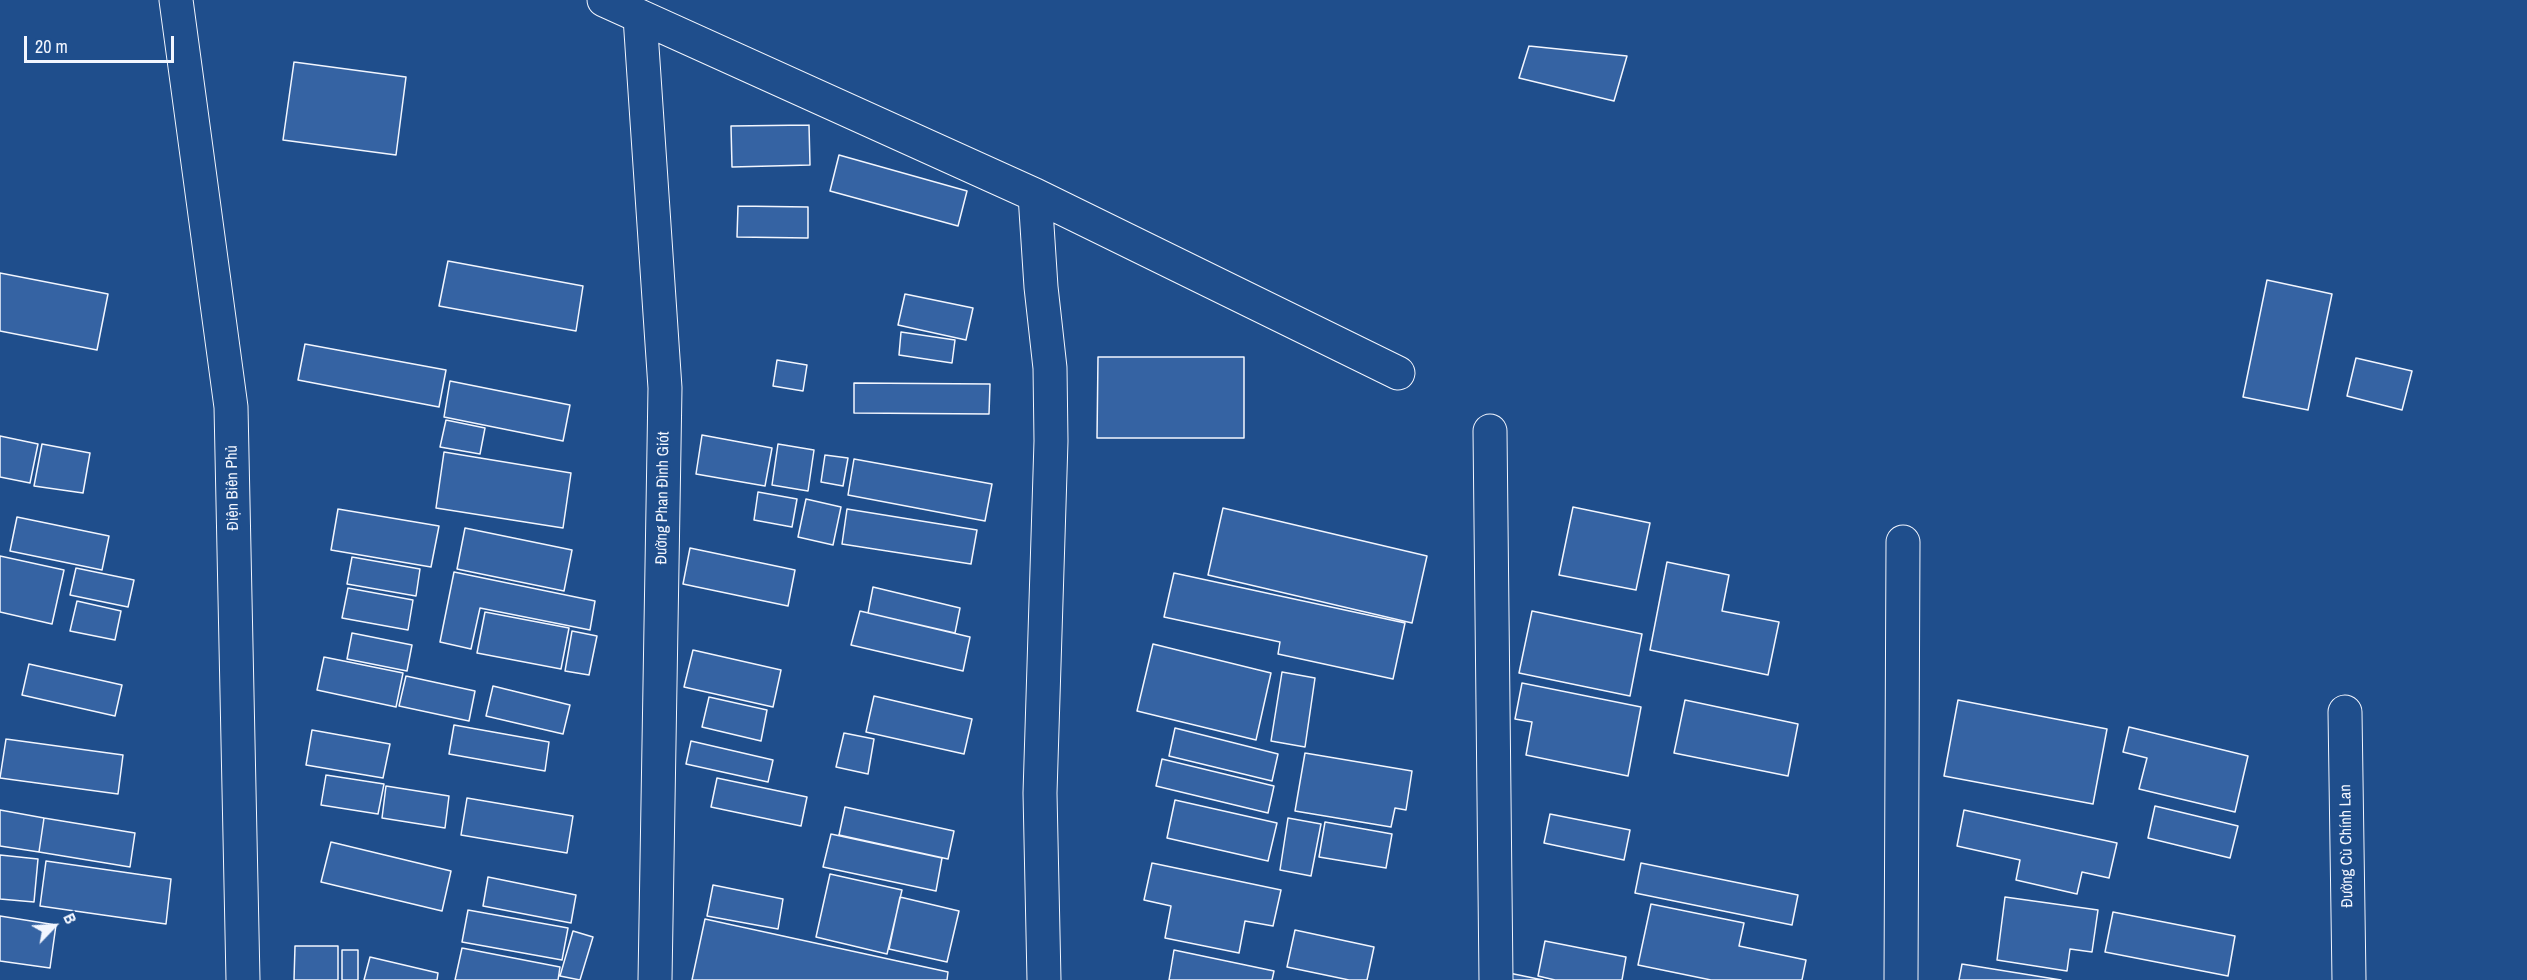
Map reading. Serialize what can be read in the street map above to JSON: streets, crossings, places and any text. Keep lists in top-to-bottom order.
{
  "streets": {
    "street": ["Điện Biên Phủ", "Đường Phan Đình Giót", "Đường Cù Chính Lan"]
  },
  "scale_bar": "20 m",
  "north": "top right"
}
